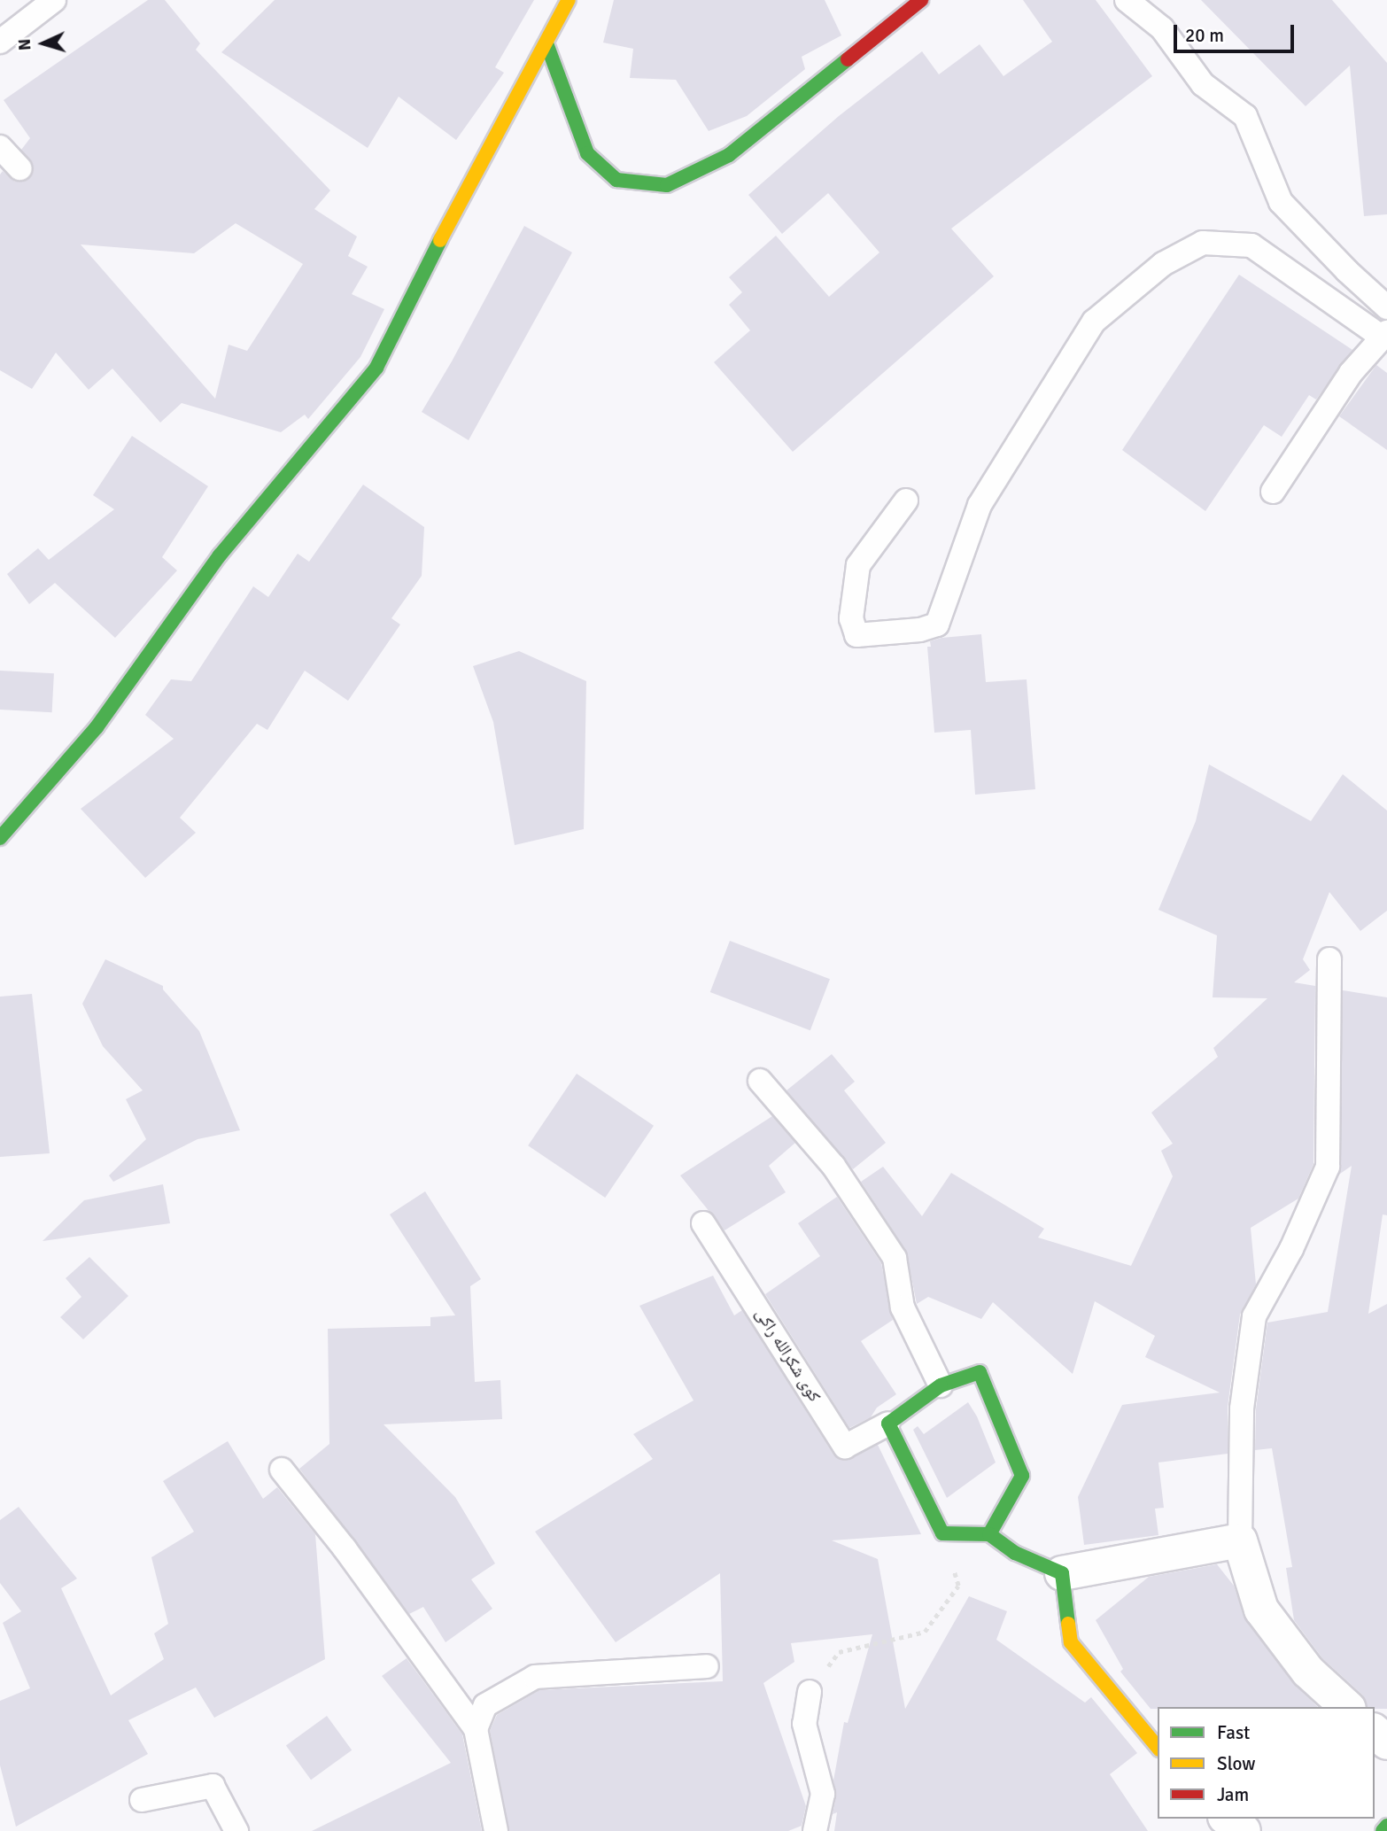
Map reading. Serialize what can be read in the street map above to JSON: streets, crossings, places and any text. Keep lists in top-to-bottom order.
{
  "streets": {
    "lane": ["کوی شکرالله راکی"]
  },
  "legend": ["Fast", "Slow", "Jam"],
  "scale_bar": "20 m",
  "north": "left"
}
